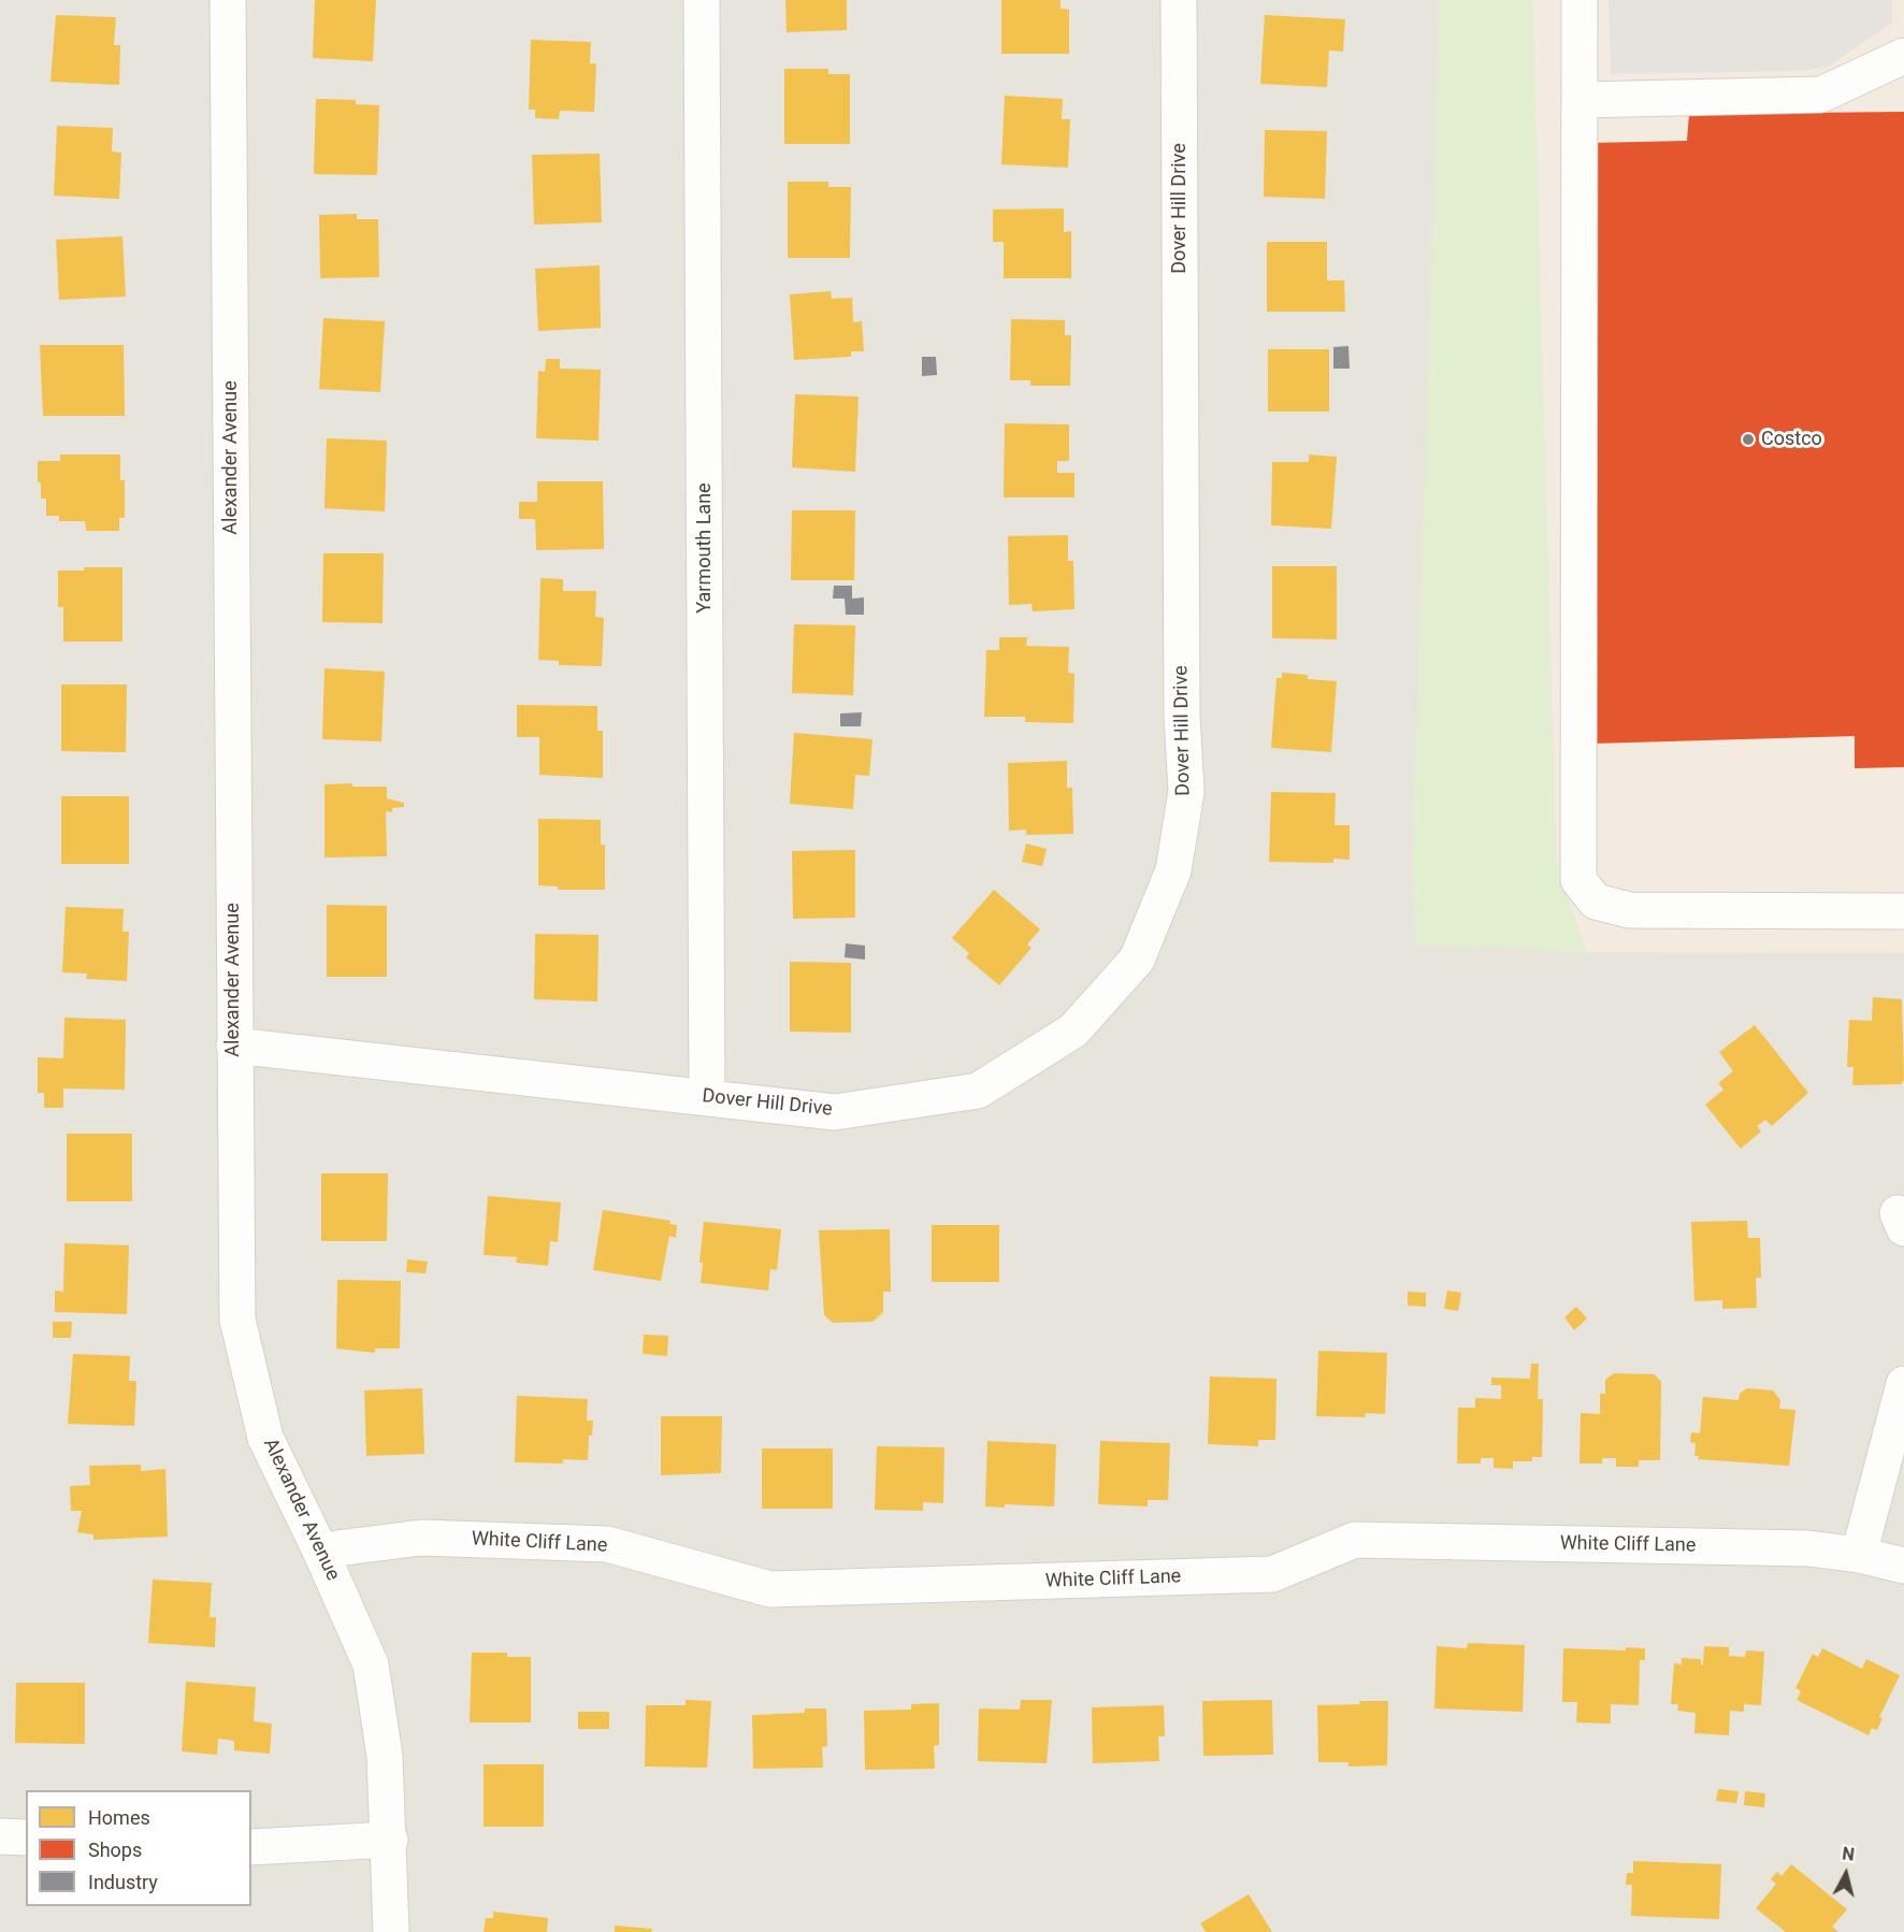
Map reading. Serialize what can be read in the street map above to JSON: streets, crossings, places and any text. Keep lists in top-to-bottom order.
{
  "streets": {
    "street": [
      "Dover Hill Drive",
      "Alexander Avenue",
      "Yarmouth Lane",
      "White Cliff Lane"
    ]
  },
  "crossings": [
    ["Dover Hill Drive", "Alexander Avenue"],
    ["Dover Hill Drive", "Yarmouth Lane"],
    ["Alexander Avenue", "White Cliff Lane"]
  ],
  "places": ["Costco"],
  "legend": ["Homes", "Shops", "Industry"],
  "north": "top"
}
